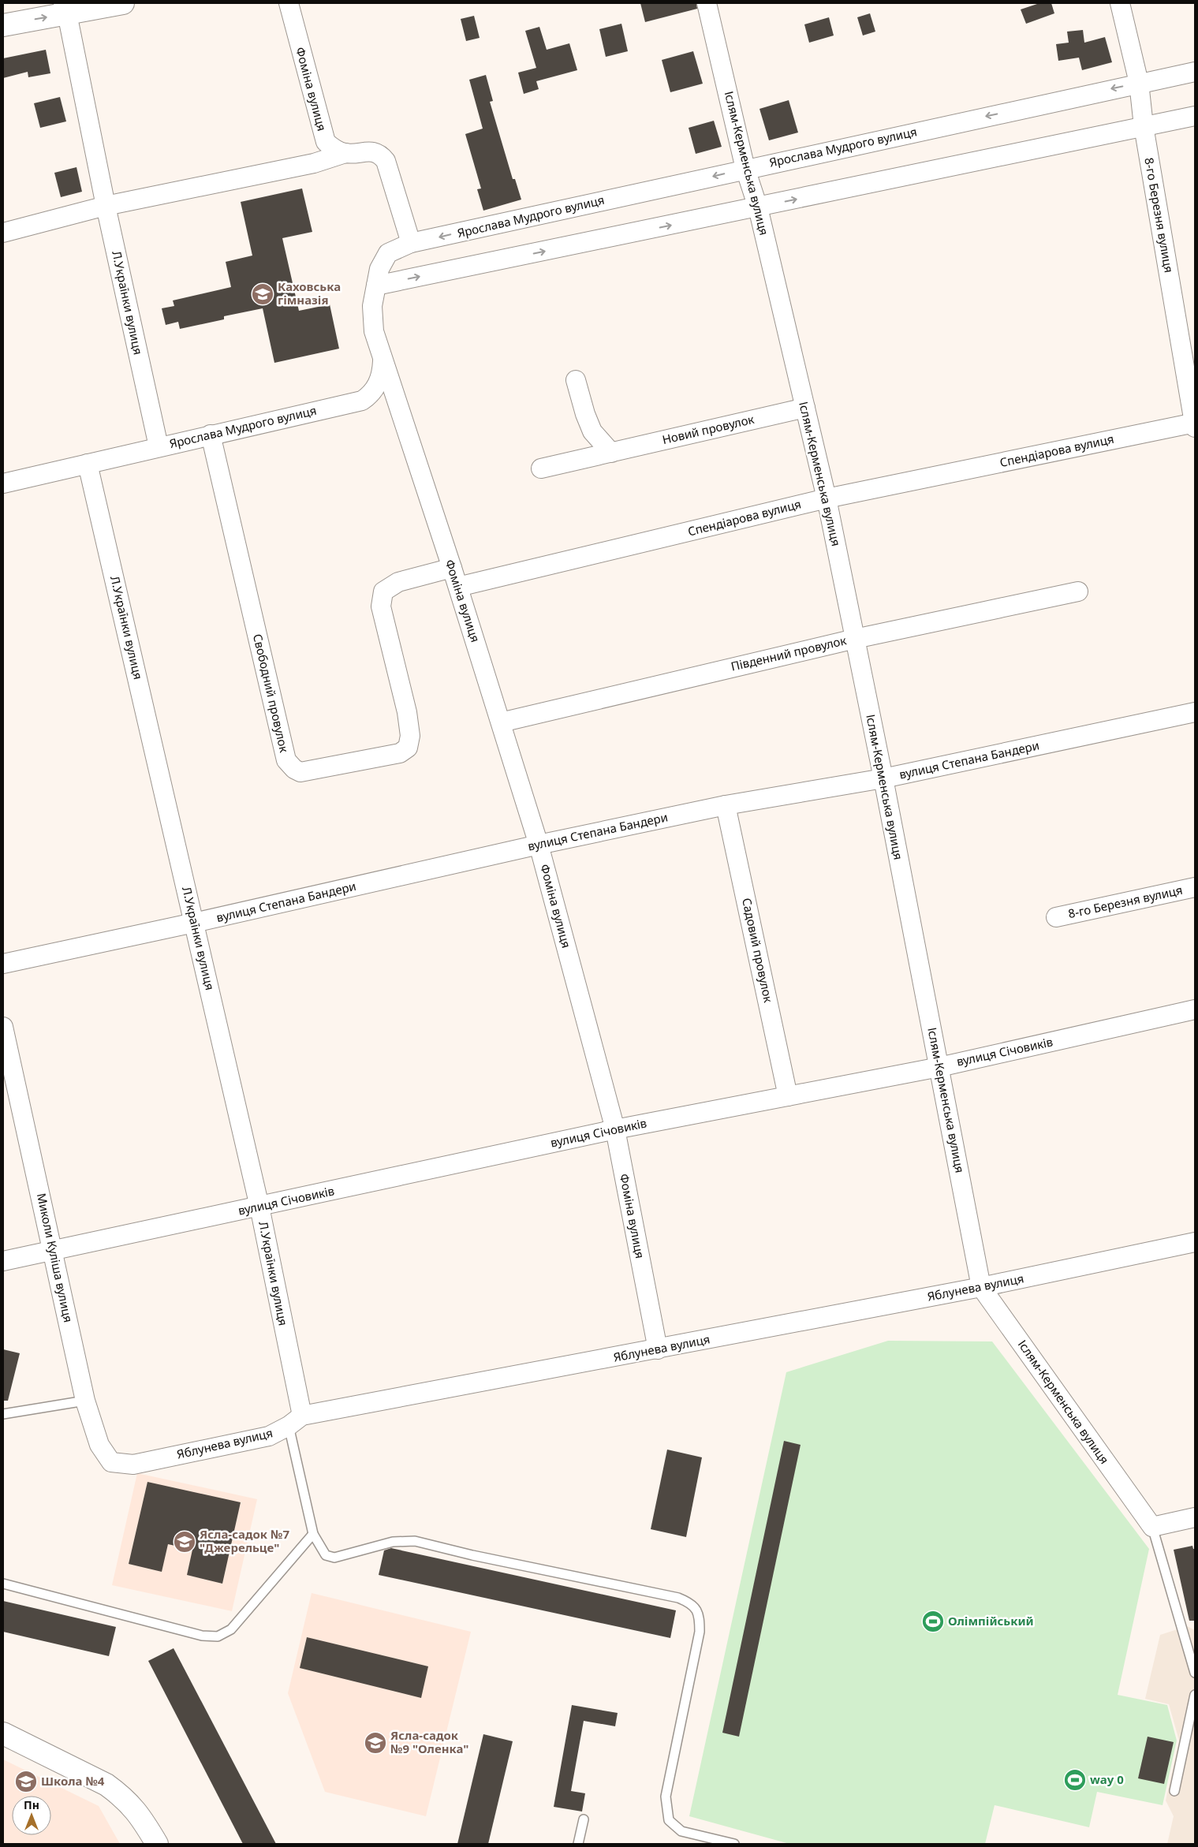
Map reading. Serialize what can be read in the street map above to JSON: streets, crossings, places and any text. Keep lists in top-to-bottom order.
{
  "streets": {
    "street": [
      "Фоміна вулиця",
      "Ярослава Мудрого вулиця",
      "Іслям-Керменська вулиця",
      "8-го Березня вулиця",
      "Л.Українки вулиця",
      "Новий провулок",
      "Спендіарова вулиця",
      "Південний провулок",
      "Свободний провулок",
      "вулиця Степана Бандери",
      "Садовий провулок",
      "вулиця Січовиків",
      "Миколи Куліша вулиця",
      "Яблунева вулиця"
    ]
  },
  "crossings": [
    ["Фоміна вулиця", "Ярослава Мудрого вулиця"],
    ["Фоміна вулиця", "Спендіарова вулиця"],
    ["Фоміна вулиця", "Південний провулок"],
    ["Фоміна вулиця", "Свободний провулок"],
    ["Фоміна вулиця", "вулиця Степана Бандери"],
    ["Фоміна вулиця", "вулиця Січовиків"],
    ["Фоміна вулиця", "Яблунева вулиця"],
    ["Ярослава Мудрого вулиця", "Іслям-Керменська вулиця"],
    ["Ярослава Мудрого вулиця", "8-го Березня вулиця"],
    ["Ярослава Мудрого вулиця", "Л.Українки вулиця"],
    ["Ярослава Мудрого вулиця", "Свободний провулок"],
    ["Іслям-Керменська вулиця", "Новий провулок"],
    ["Іслям-Керменська вулиця", "Спендіарова вулиця"],
    ["Іслям-Керменська вулиця", "Південний провулок"],
    ["Іслям-Керменська вулиця", "вулиця Степана Бандери"],
    ["Іслям-Керменська вулиця", "вулиця Січовиків"],
    ["Іслям-Керменська вулиця", "Яблунева вулиця"],
    ["8-го Березня вулиця", "Спендіарова вулиця"],
    ["Л.Українки вулиця", "вулиця Степана Бандери"],
    ["Л.Українки вулиця", "вулиця Січовиків"],
    ["Л.Українки вулиця", "Яблунева вулиця"],
    ["вулиця Степана Бандери", "Садовий провулок"],
    ["Садовий провулок", "вулиця Січовиків"],
    ["вулиця Січовиків", "Миколи Куліша вулиця"],
    ["Миколи Куліша вулиця", "Яблунева вулиця"]
  ],
  "places": {
    "school or university": [
      "Каховська гімназія",
      "Ясла-садок №7 \"Джерельце\"",
      "Ясла-садок №9 \"Оленка\"",
      "Школа №4"
    ],
    "sports": ["Олімпійський", "way 0"]
  },
  "north": "top"
}
